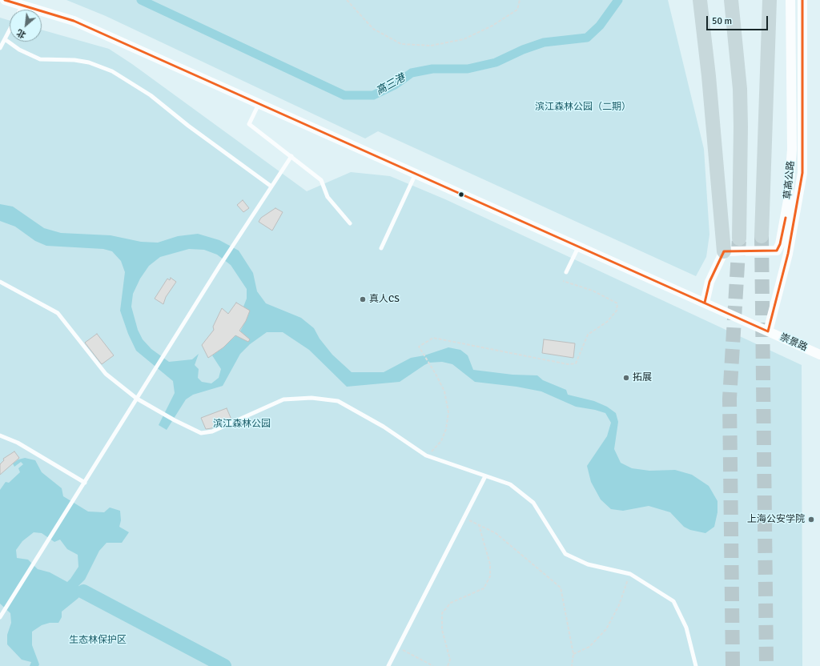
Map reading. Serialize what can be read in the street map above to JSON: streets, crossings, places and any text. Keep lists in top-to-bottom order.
{
  "streets": {
    "street": ["草高公路", "崇景路"]
  },
  "crossings": [
    ["草高公路", "崇景路"]
  ],
  "water": ["高三港"],
  "parks": ["滨江森林公园（二期）", "滨江森林公园", "生态林保护区"],
  "places": ["真人CS", "拓展", "上海公安学院"],
  "scale_bar": "50 m",
  "north": "bottom left"
}
